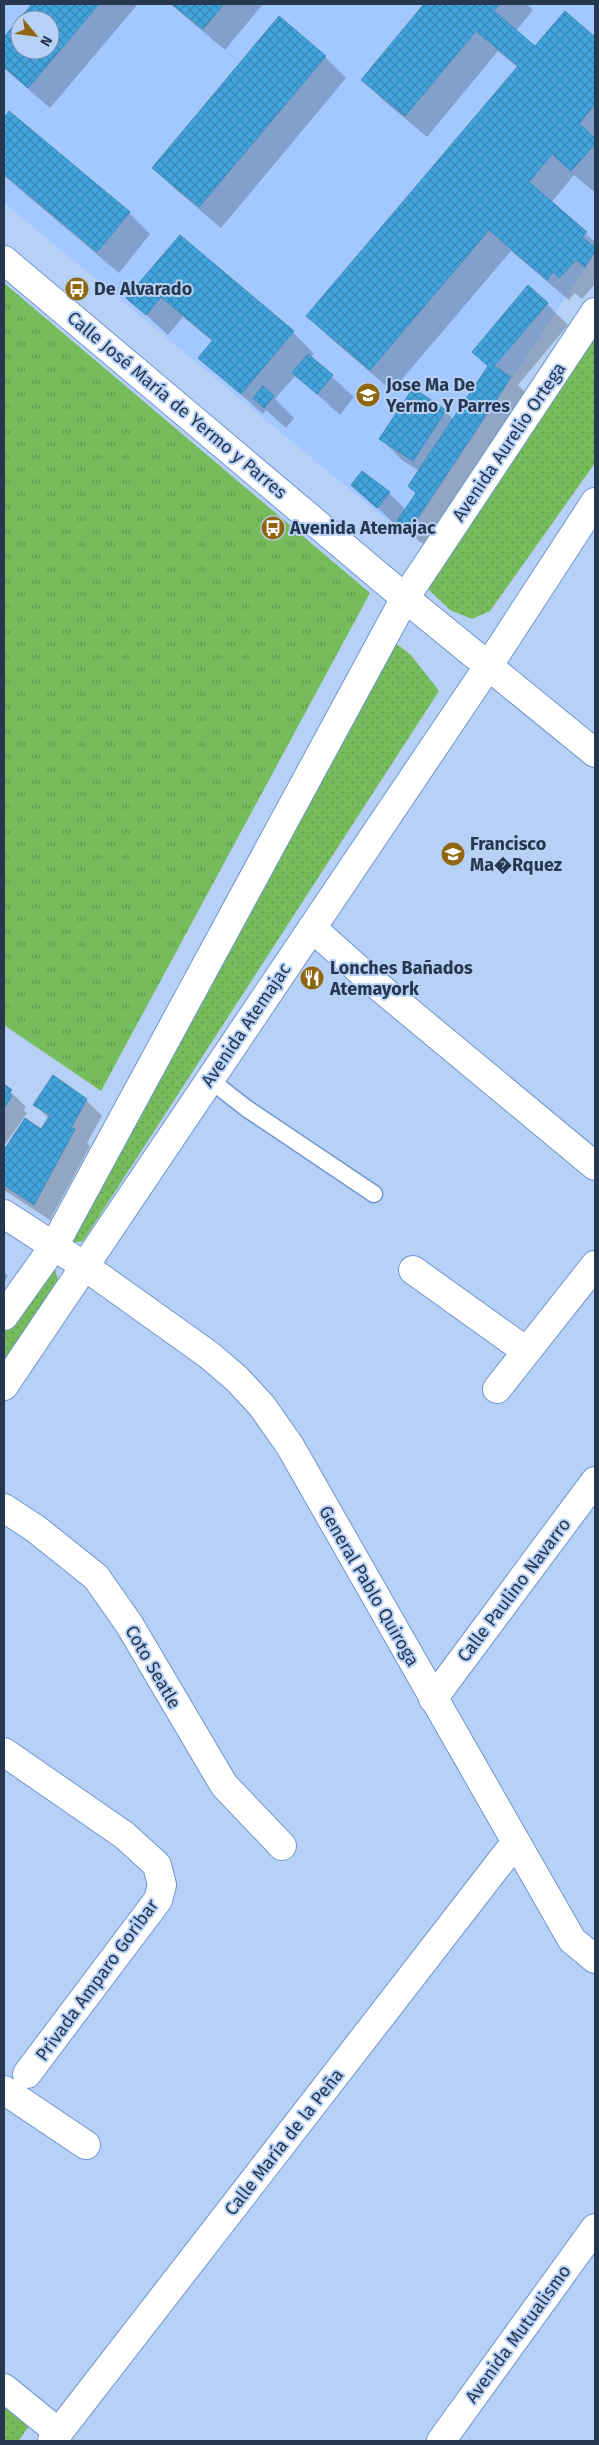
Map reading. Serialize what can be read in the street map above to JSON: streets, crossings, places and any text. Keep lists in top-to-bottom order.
{
  "streets": {
    "street": [
      "Calle José María de Yermo y Parres",
      "Avenida Aurelio Ortega",
      "Avenida Atemajac",
      "General Pablo Quiroga",
      "Calle Paulino Navarro",
      "Coto Seatle",
      "Privada Amparo Goribar",
      "Calle María de la Peña",
      "Avenida Mutualismo"
    ]
  },
  "crossings": [
    ["Calle José María de Yermo y Parres", "Avenida Aurelio Ortega"],
    ["Calle José María de Yermo y Parres", "Avenida Atemajac"],
    ["Avenida Atemajac", "General Pablo Quiroga"],
    ["General Pablo Quiroga", "Calle Paulino Navarro"],
    ["General Pablo Quiroga", "Calle María de la Peña"]
  ],
  "places": {
    "bus stop": ["De Alvarado", "Avenida Atemajac"],
    "school or university": ["Jose Ma De Yermo Y Parres", "Francisco Ma�Rquez"],
    "restaurant": ["Lonches Bañados Atemayork"]
  },
  "north": "bottom right"
}
